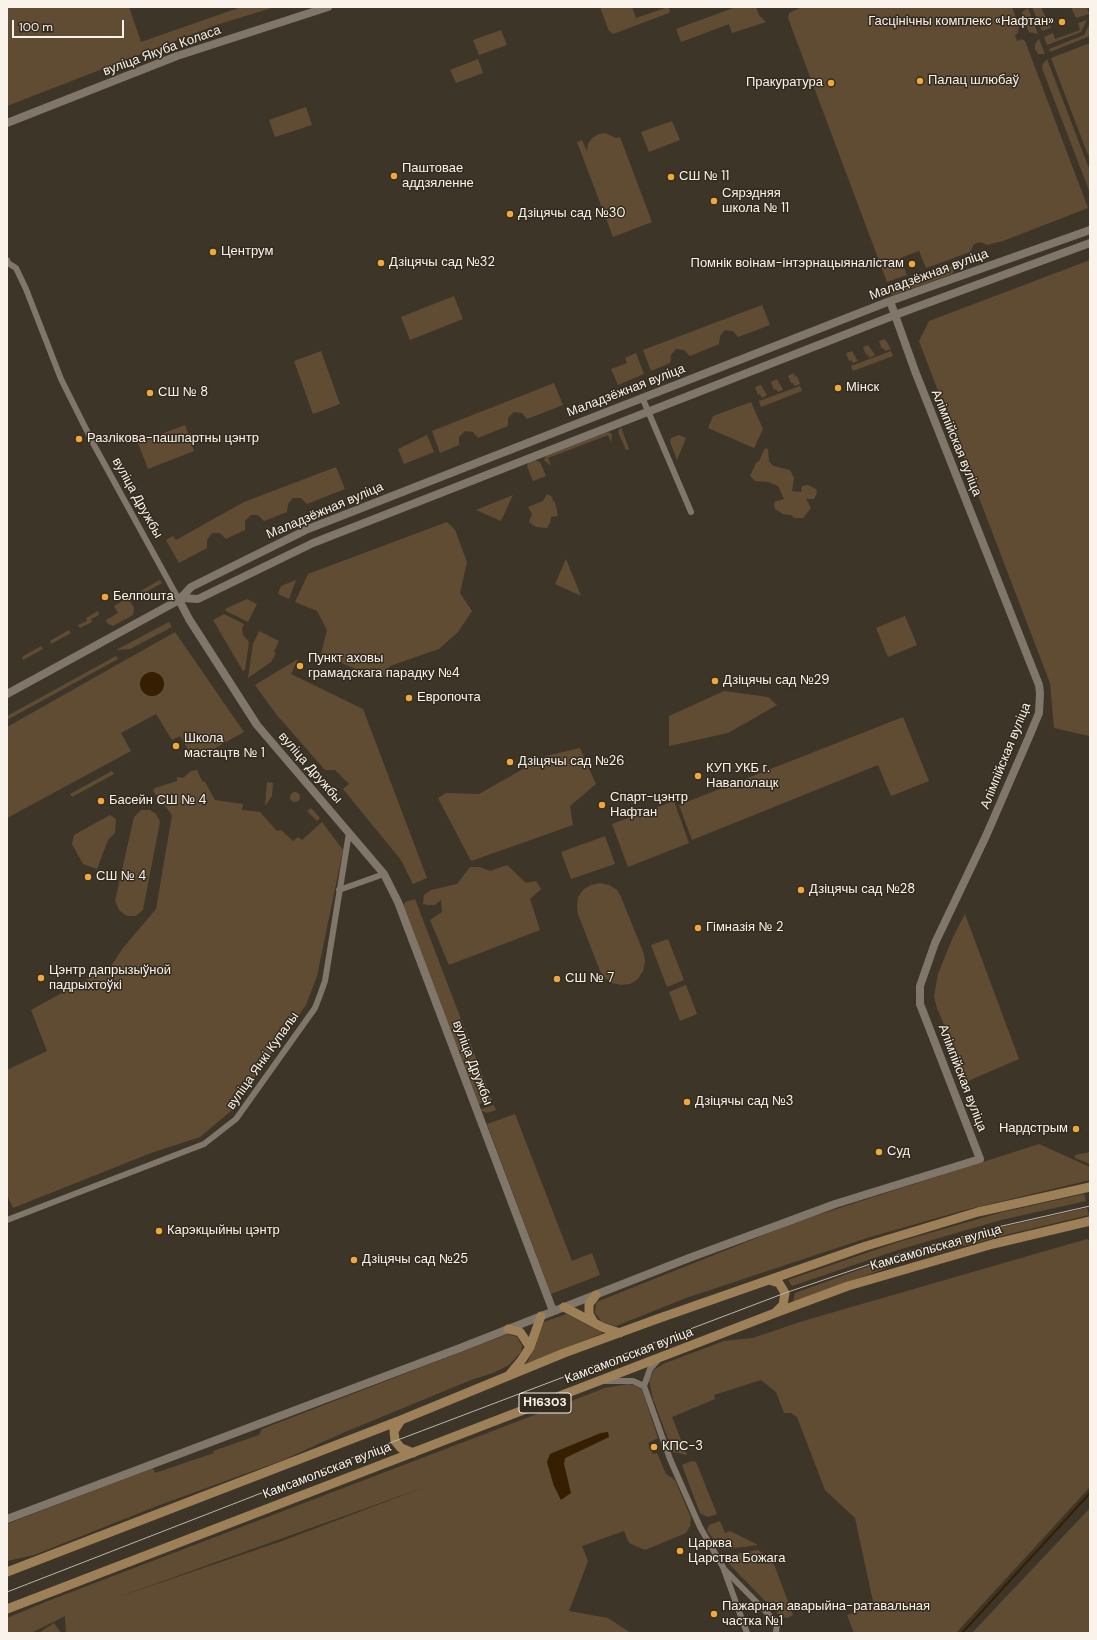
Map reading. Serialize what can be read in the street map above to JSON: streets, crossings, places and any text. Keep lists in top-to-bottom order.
{
  "streets": {
    "main road": ["Камсамольская вуліца", "Н16303"],
    "street": [
      "вуліца Якуба Коласа",
      "Маладзёжная вуліца",
      "Алімпійская вуліца",
      "вуліца Дружбы",
      "вуліца Янкі Купалы"
    ]
  },
  "crossings": [
    ["Маладзёжная вуліца", "Алімпійская вуліца"],
    ["Маладзёжная вуліца", "вуліца Дружбы"],
    ["вуліца Дружбы", "вуліца Янкі Купалы"]
  ],
  "places": [
    "Гасцінічны комплекс «Нафтан»",
    "Палац шлюбаў",
    "Пракуратура",
    "Паштовае аддзяленне",
    "СШ № 11",
    "Сярэдняя школа № 11",
    "Дзіцячы сад №30",
    "Центрум",
    "Дзіцячы сад №32",
    "Помнік воінам-інтэрнацыяналістам",
    "Мінск",
    "СШ № 8",
    "Разлікова-пашпартны цэнтр",
    "Белпошта",
    "Пункт аховы грамадскага парадку №4",
    "Дзіцячы сад №29",
    "Европочта",
    "Школа мастацтв № 1",
    "Дзіцячы сад №26",
    "КУП УКБ г. Наваполацк",
    "Басейн СШ № 4",
    "Спарт-цэнтр Нафтан",
    "СШ № 4",
    "Дзіцячы сад №28",
    "Гімназія № 2",
    "Цэнтр дапрызыўной падрыхтоўкі",
    "СШ № 7",
    "Дзіцячы сад №3",
    "Нардстрым",
    "Суд",
    "Карэкцыйны цэнтр",
    "Дзіцячы сад №25",
    "КПС-3",
    "Царква Царства Божага",
    "Пажарная аварыйна-ратавальная частка №1"
  ],
  "scale_bar": "100 m"
}
